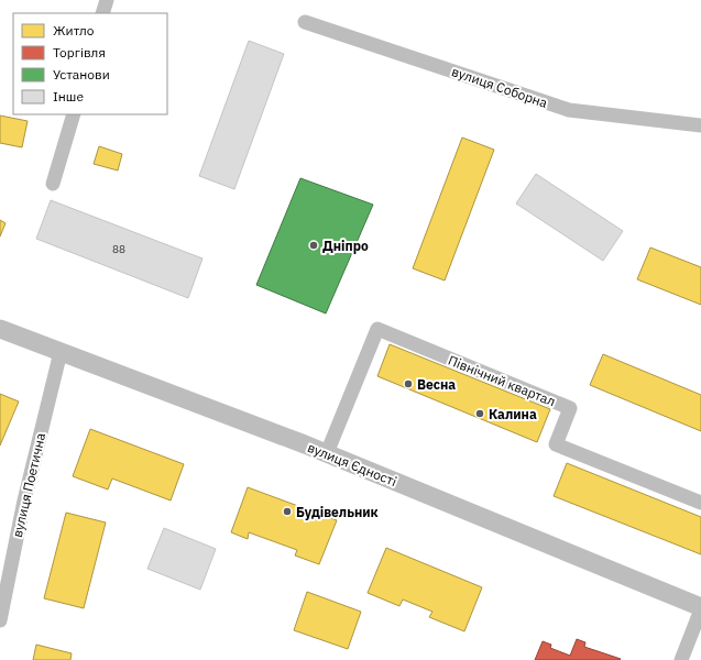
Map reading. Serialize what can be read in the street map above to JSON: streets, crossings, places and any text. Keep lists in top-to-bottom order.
{
  "streets": {
    "street": [
      "вулиця Соборна",
      "Північний квартал",
      "вулиця Єдності",
      "вулиця Поетична"
    ]
  },
  "crossings": [
    ["Північний квартал", "вулиця Єдності"],
    ["вулиця Єдності", "вулиця Поетична"]
  ],
  "places": [
    "Дніпро",
    "Весна",
    "Калина",
    "Будівельник"
  ],
  "house_numbers": ["88"],
  "legend": [
    "Житло",
    "Торгівля",
    "Установи",
    "Інше"
  ]
}
